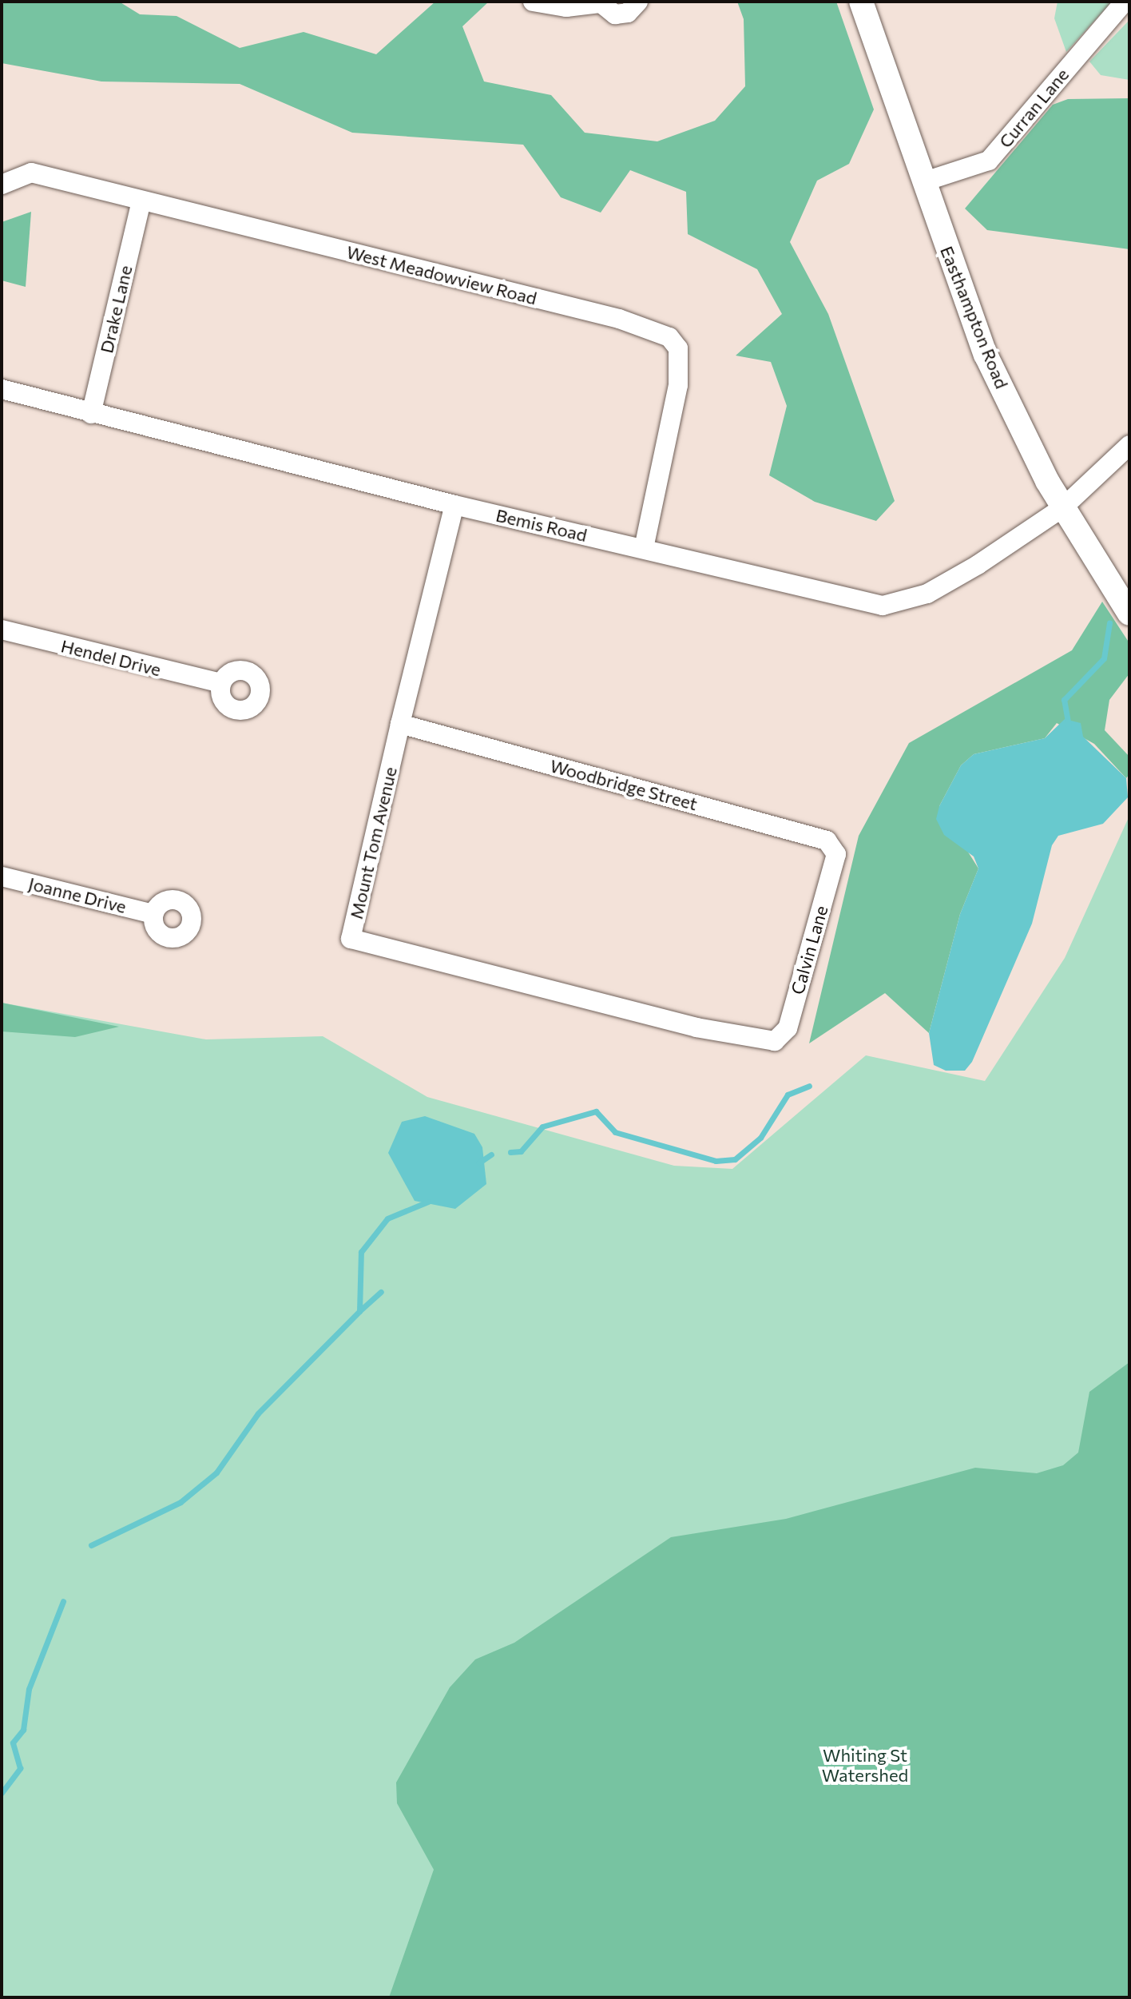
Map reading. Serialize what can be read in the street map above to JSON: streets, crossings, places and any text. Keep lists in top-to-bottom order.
{
  "streets": {
    "main road": ["Easthampton Road"],
    "street": [
      "Curran Lane",
      "West Meadowview Road",
      "Drake Lane",
      "Bemis Road",
      "Hendel Drive",
      "Woodbridge Street",
      "Mount Tom Avenue",
      "Joanne Drive",
      "Calvin Lane"
    ]
  },
  "crossings": [
    ["Curran Lane", "Easthampton Road"],
    ["West Meadowview Road", "Drake Lane"],
    ["West Meadowview Road", "Bemis Road"],
    ["Drake Lane", "Bemis Road"],
    ["Easthampton Road", "Bemis Road"],
    ["Bemis Road", "Mount Tom Avenue"],
    ["Woodbridge Street", "Mount Tom Avenue"],
    ["Woodbridge Street", "Calvin Lane"],
    ["Mount Tom Avenue", "Calvin Lane"]
  ],
  "parks": ["Whiting St Watershed"]
}
